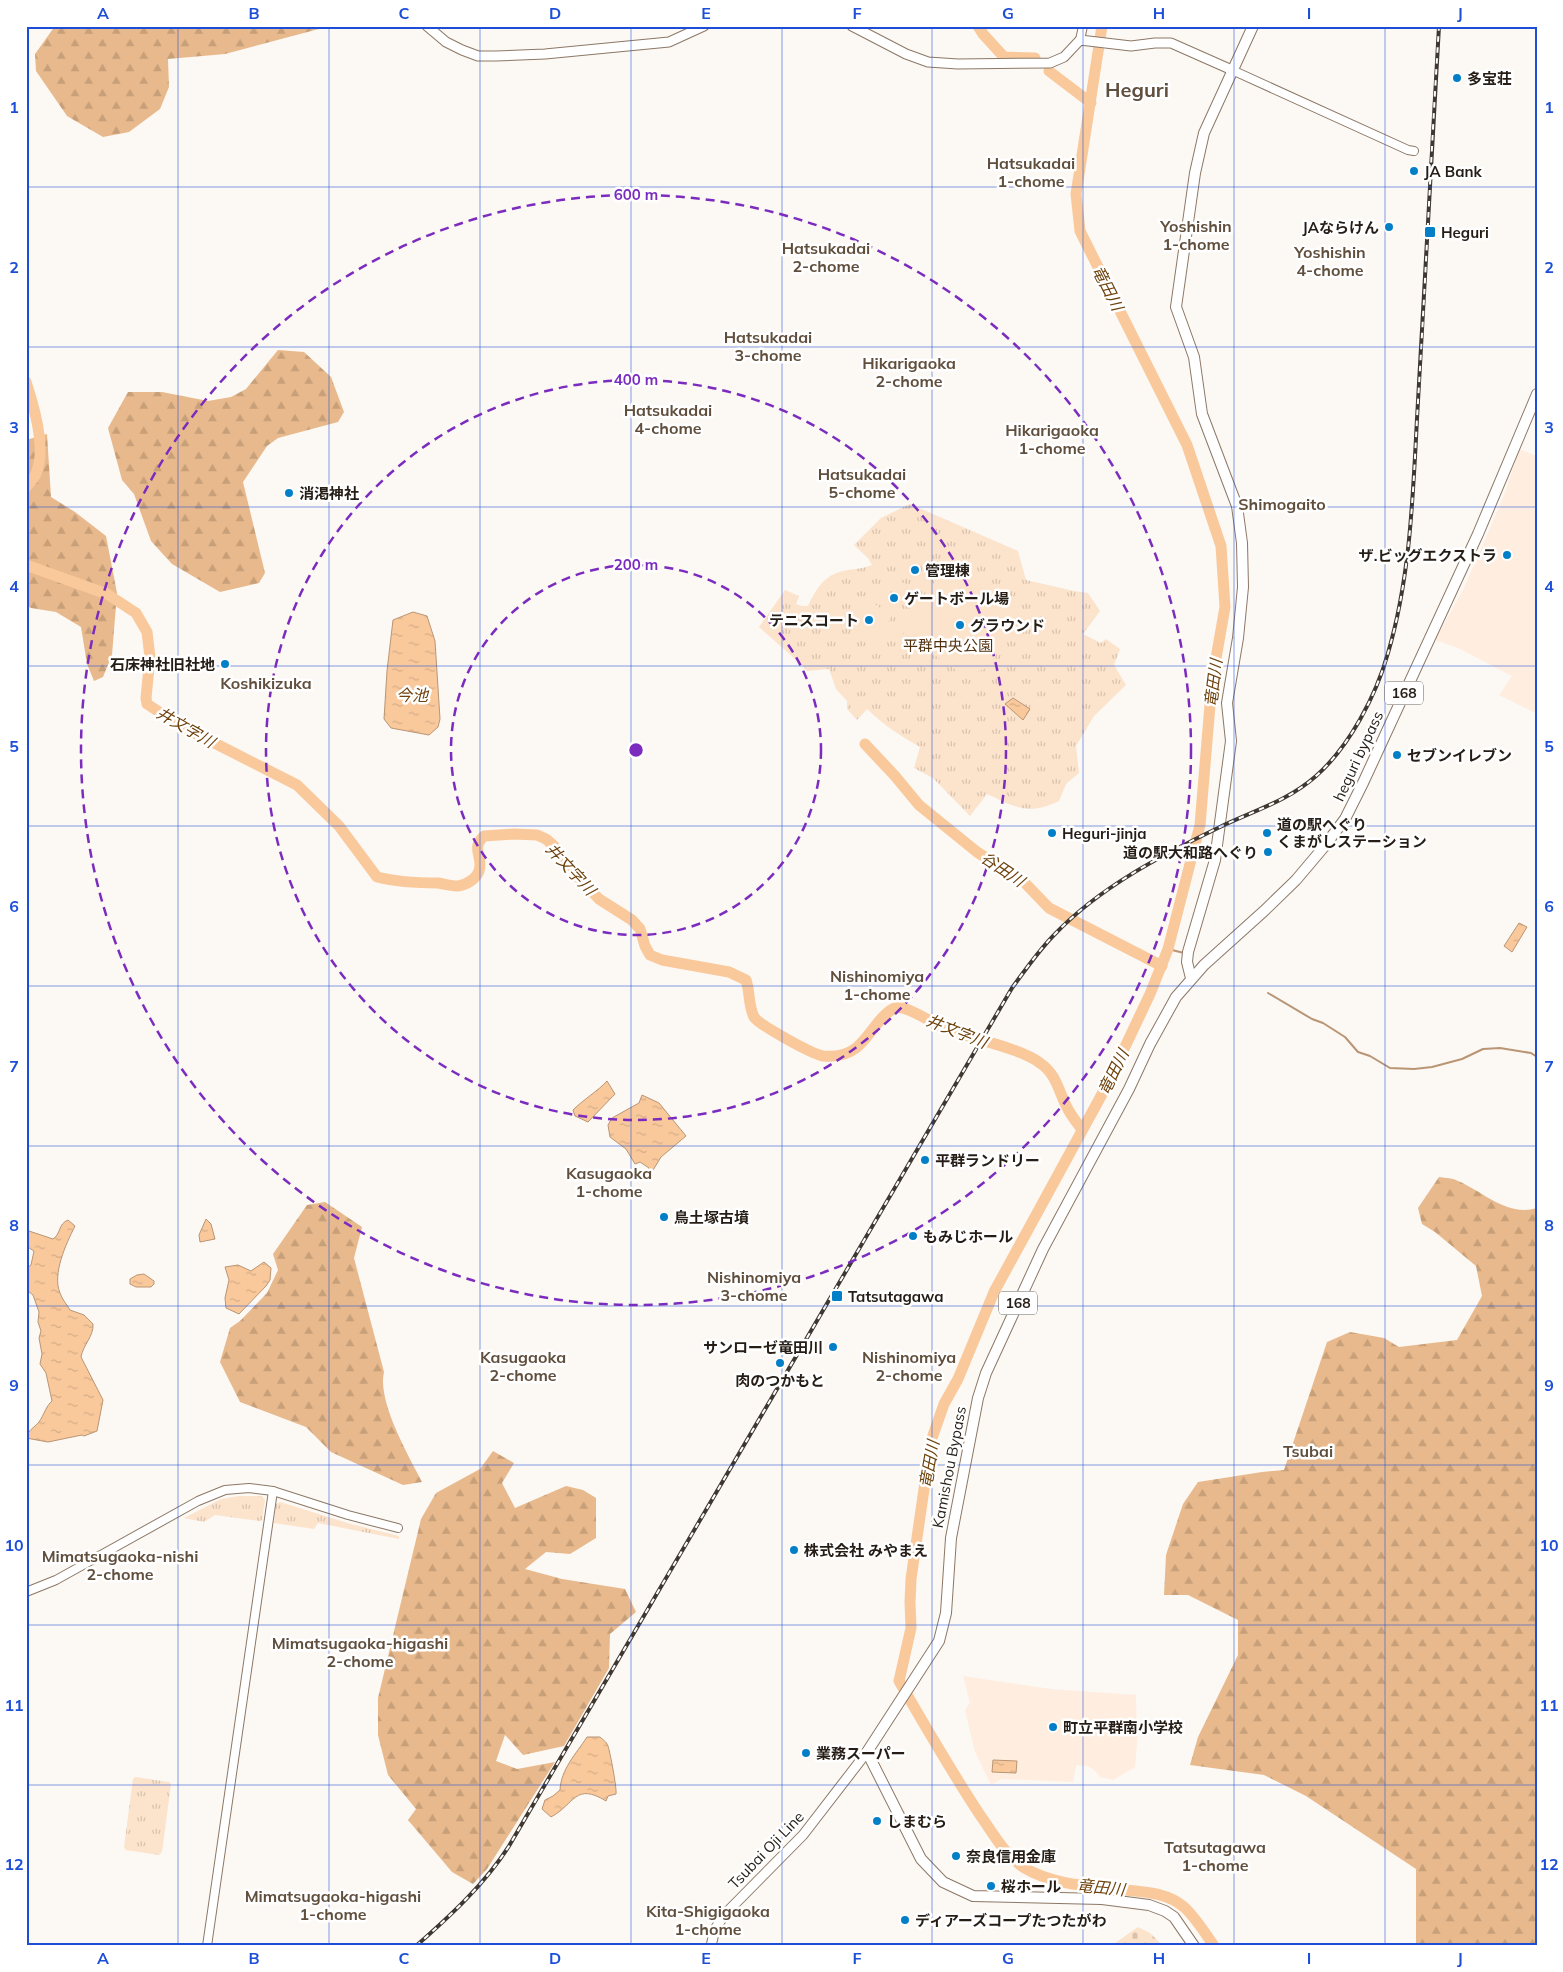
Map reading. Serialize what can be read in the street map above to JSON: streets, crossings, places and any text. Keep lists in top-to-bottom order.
{
  "streets": {
    "highway": ["168", "heguri bypass", "Kamishou Bypass"],
    "main road": ["Tsubai Oji Line"]
  },
  "crossings": [
    ["heguri bypass", "Kamishou Bypass"],
    ["Kamishou Bypass", "Tsubai Oji Line"]
  ],
  "districts": [
    "Heguri",
    "Hatsukadai 1-chome",
    "Yoshishin 1-chome",
    "Hatsukadai 2-chome",
    "Yoshishin 4-chome",
    "Hatsukadai 3-chome",
    "Hikarigaoka 2-chome",
    "Hatsukadai 4-chome",
    "Hikarigaoka 1-chome",
    "Hatsukadai 5-chome",
    "Shimogaito",
    "Koshikizuka",
    "Nishinomiya 1-chome",
    "Kasugaoka 1-chome",
    "Nishinomiya 3-chome",
    "Kasugaoka 2-chome",
    "Nishinomiya 2-chome",
    "Tsubai",
    "Mimatsugaoka-nishi 2-chome",
    "Mimatsugaoka-higashi 2-chome",
    "Tatsutagawa 1-chome",
    "Mimatsugaoka-higashi 1-chome",
    "Kita-Shigigaoka 1-chome"
  ],
  "water": [
    "竜田川",
    "今池",
    "井文字川",
    "谷田川"
  ],
  "parks": ["平群中央公園"],
  "places": {
    "other": [
      "多宝荘",
      "JA Bank",
      "JAならけん",
      "消渇神社",
      "ザ.ビッグエクストラ",
      "管理棟",
      "ゲートボール場",
      "テニスコート",
      "グラウンド",
      "石床神社旧社地",
      "セブンイレブン",
      "Heguri-jinja",
      "道の駅へぐり くまがしステーション",
      "道の駅大和路へぐり",
      "平群ランドリー",
      "鳥土塚古墳",
      "もみじホール",
      "サンローゼ竜田川",
      "肉のつかもと",
      "株式会社 みやまえ",
      "町立平群南小学校",
      "業務スーパー",
      "しまむら",
      "奈良信用金庫",
      "桜ホール",
      "ディアーズコープたつたがわ"
    ],
    "transit": ["Heguri", "Tatsutagawa"]
  },
  "grid": {
    "columns": [
      "A",
      "B",
      "C",
      "D",
      "E",
      "F",
      "G",
      "H",
      "I",
      "J"
    ],
    "rows": [
      "1",
      "2",
      "3",
      "4",
      "5",
      "6",
      "7",
      "8",
      "9",
      "10",
      "11",
      "12"
    ]
  },
  "rings": ["600 m", "400 m", "200 m"]
}
